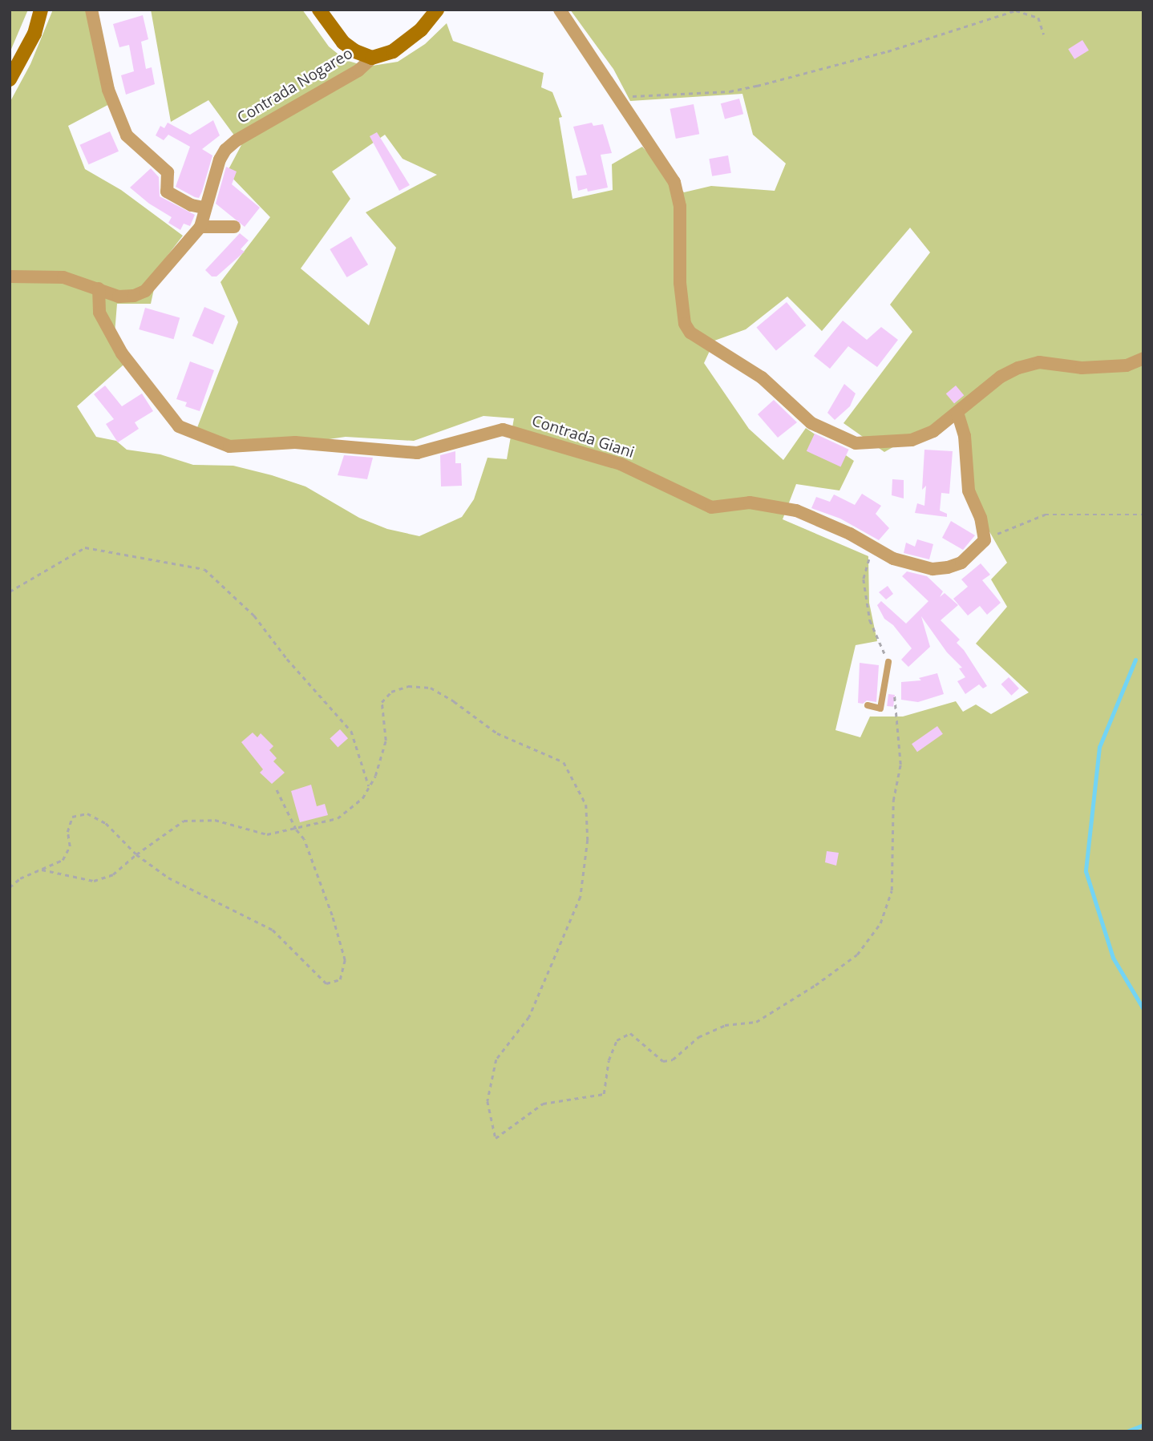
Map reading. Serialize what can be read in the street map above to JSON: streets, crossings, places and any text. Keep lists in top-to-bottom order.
{
  "streets": {
    "street": ["Contrada Nogareo", "Contrada Giani"]
  },
  "crossings": [
    ["Contrada Nogareo", "Contrada Giani"]
  ]
}
